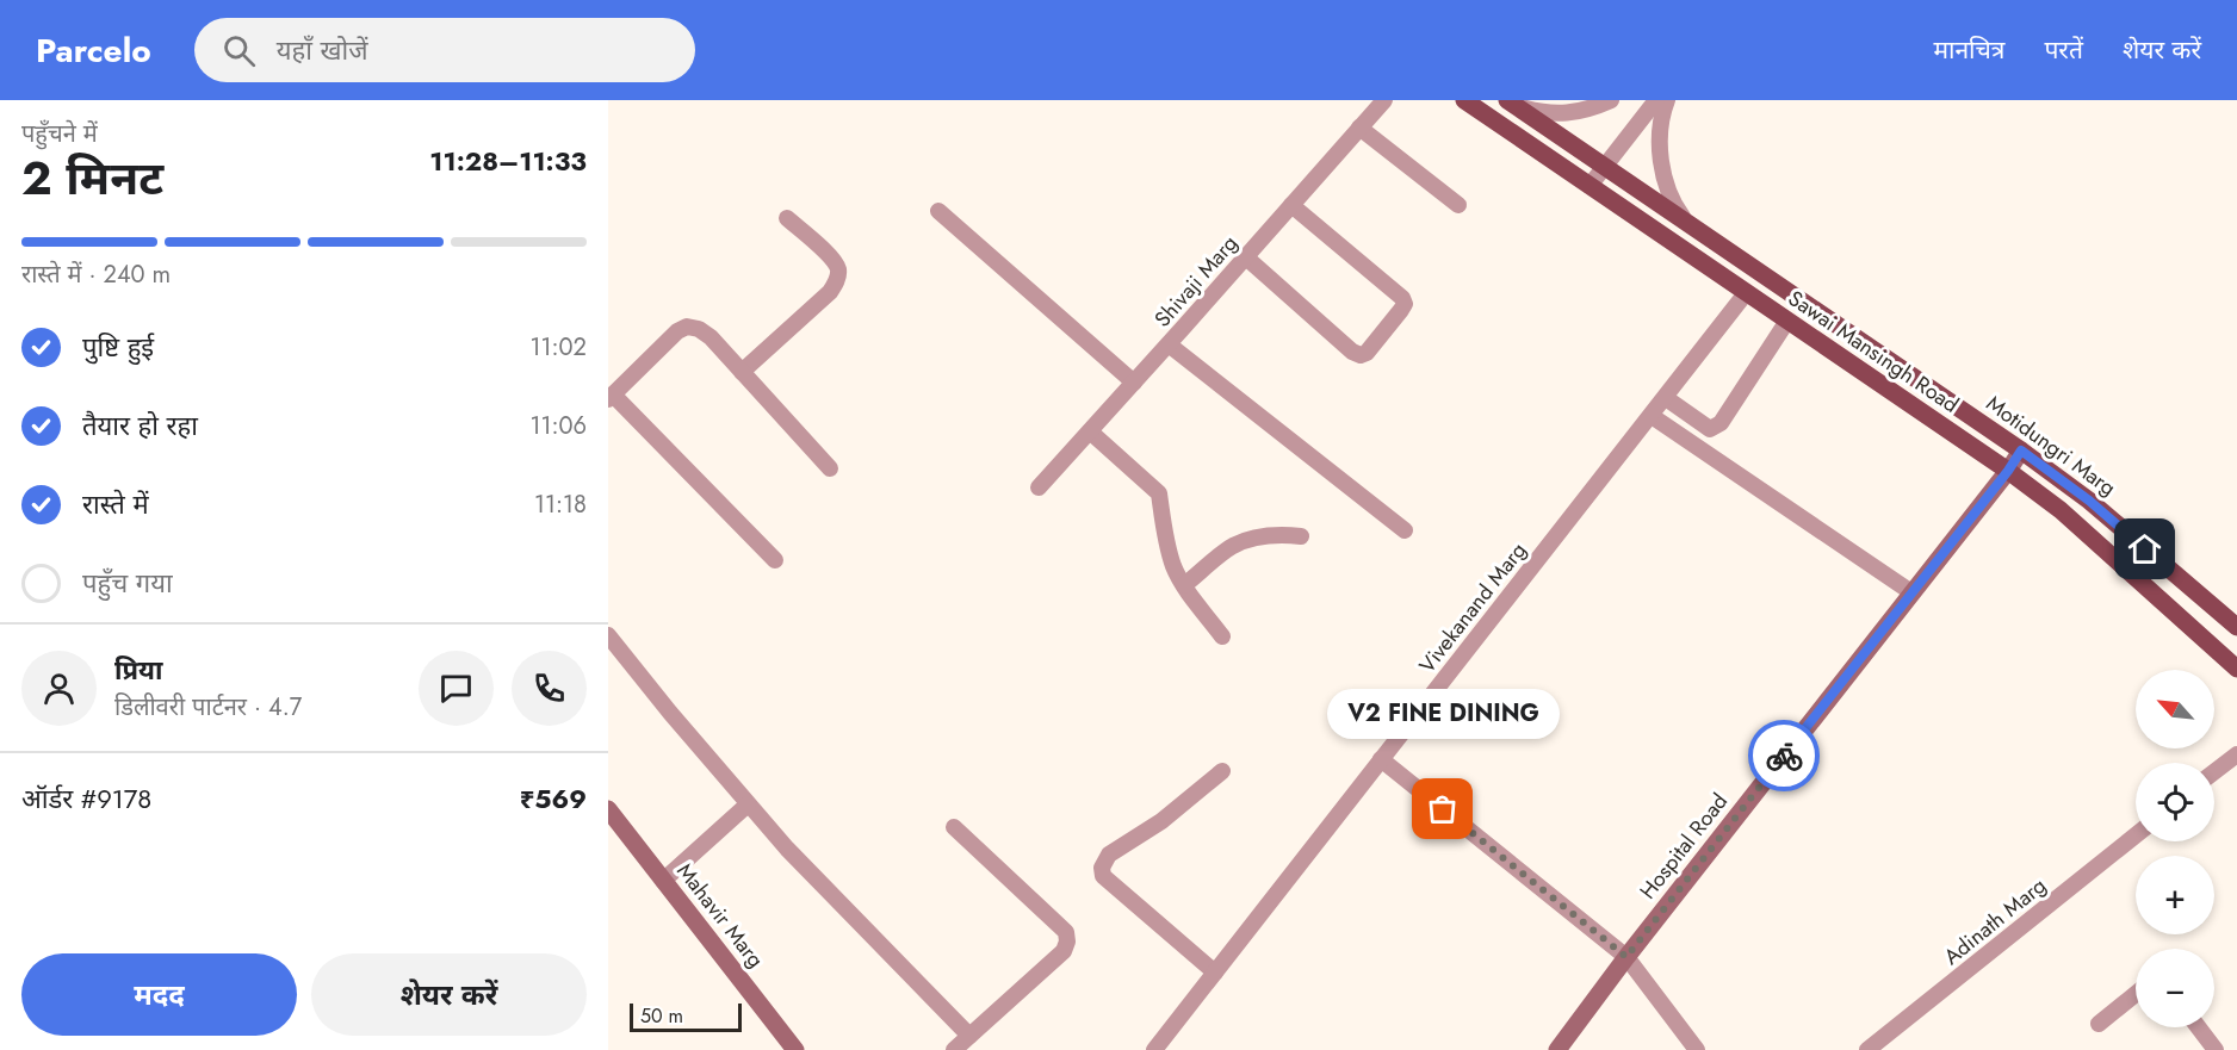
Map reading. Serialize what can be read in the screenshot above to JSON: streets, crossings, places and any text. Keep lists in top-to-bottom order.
{
  "streets": {
    "main road": ["Sawai Mansingh Road", "Motidungri Marg"],
    "street": [
      "Shivaji Marg",
      "Vivekanand Marg",
      "Hospital Road",
      "Mahavir Marg",
      "Adinath Marg"
    ]
  },
  "crossings": [
    ["Sawai Mansingh Road", "Vivekanand Marg"],
    ["Sawai Mansingh Road", "Hospital Road"],
    ["Motidungri Marg", "Hospital Road"]
  ],
  "places": ["V2 FINE DINING"],
  "scale_bar": "50 m",
  "north": "top left",
  "page": {
    "header": "Parcelo",
    "search": "यहाँ खोजें",
    "nav": ["मानचित्र", "परतें", "शेयर करें"],
    "heading": ["2 मिनट", "पहुँचने में", "11:28–11:33"],
    "panel": [
      "प्रिया",
      "डिलीवरी पार्टनर · 4.7",
      "ऑर्डर #9178",
      "₹569"
    ],
    "bar": "रास्ते में · 240 m",
    "list": [
      ["पुष्टि हुई", "11:02"],
      ["तैयार हो रहा", "11:06"],
      ["रास्ते में", "11:18"],
      "पहुँच गया"
    ],
    "map_buttons": ["+", "−"],
    "bubble": "V2 FINE DINING",
    "buttons": ["मदद", "शेयर करें"],
    "scale": "50 m"
  }
}
